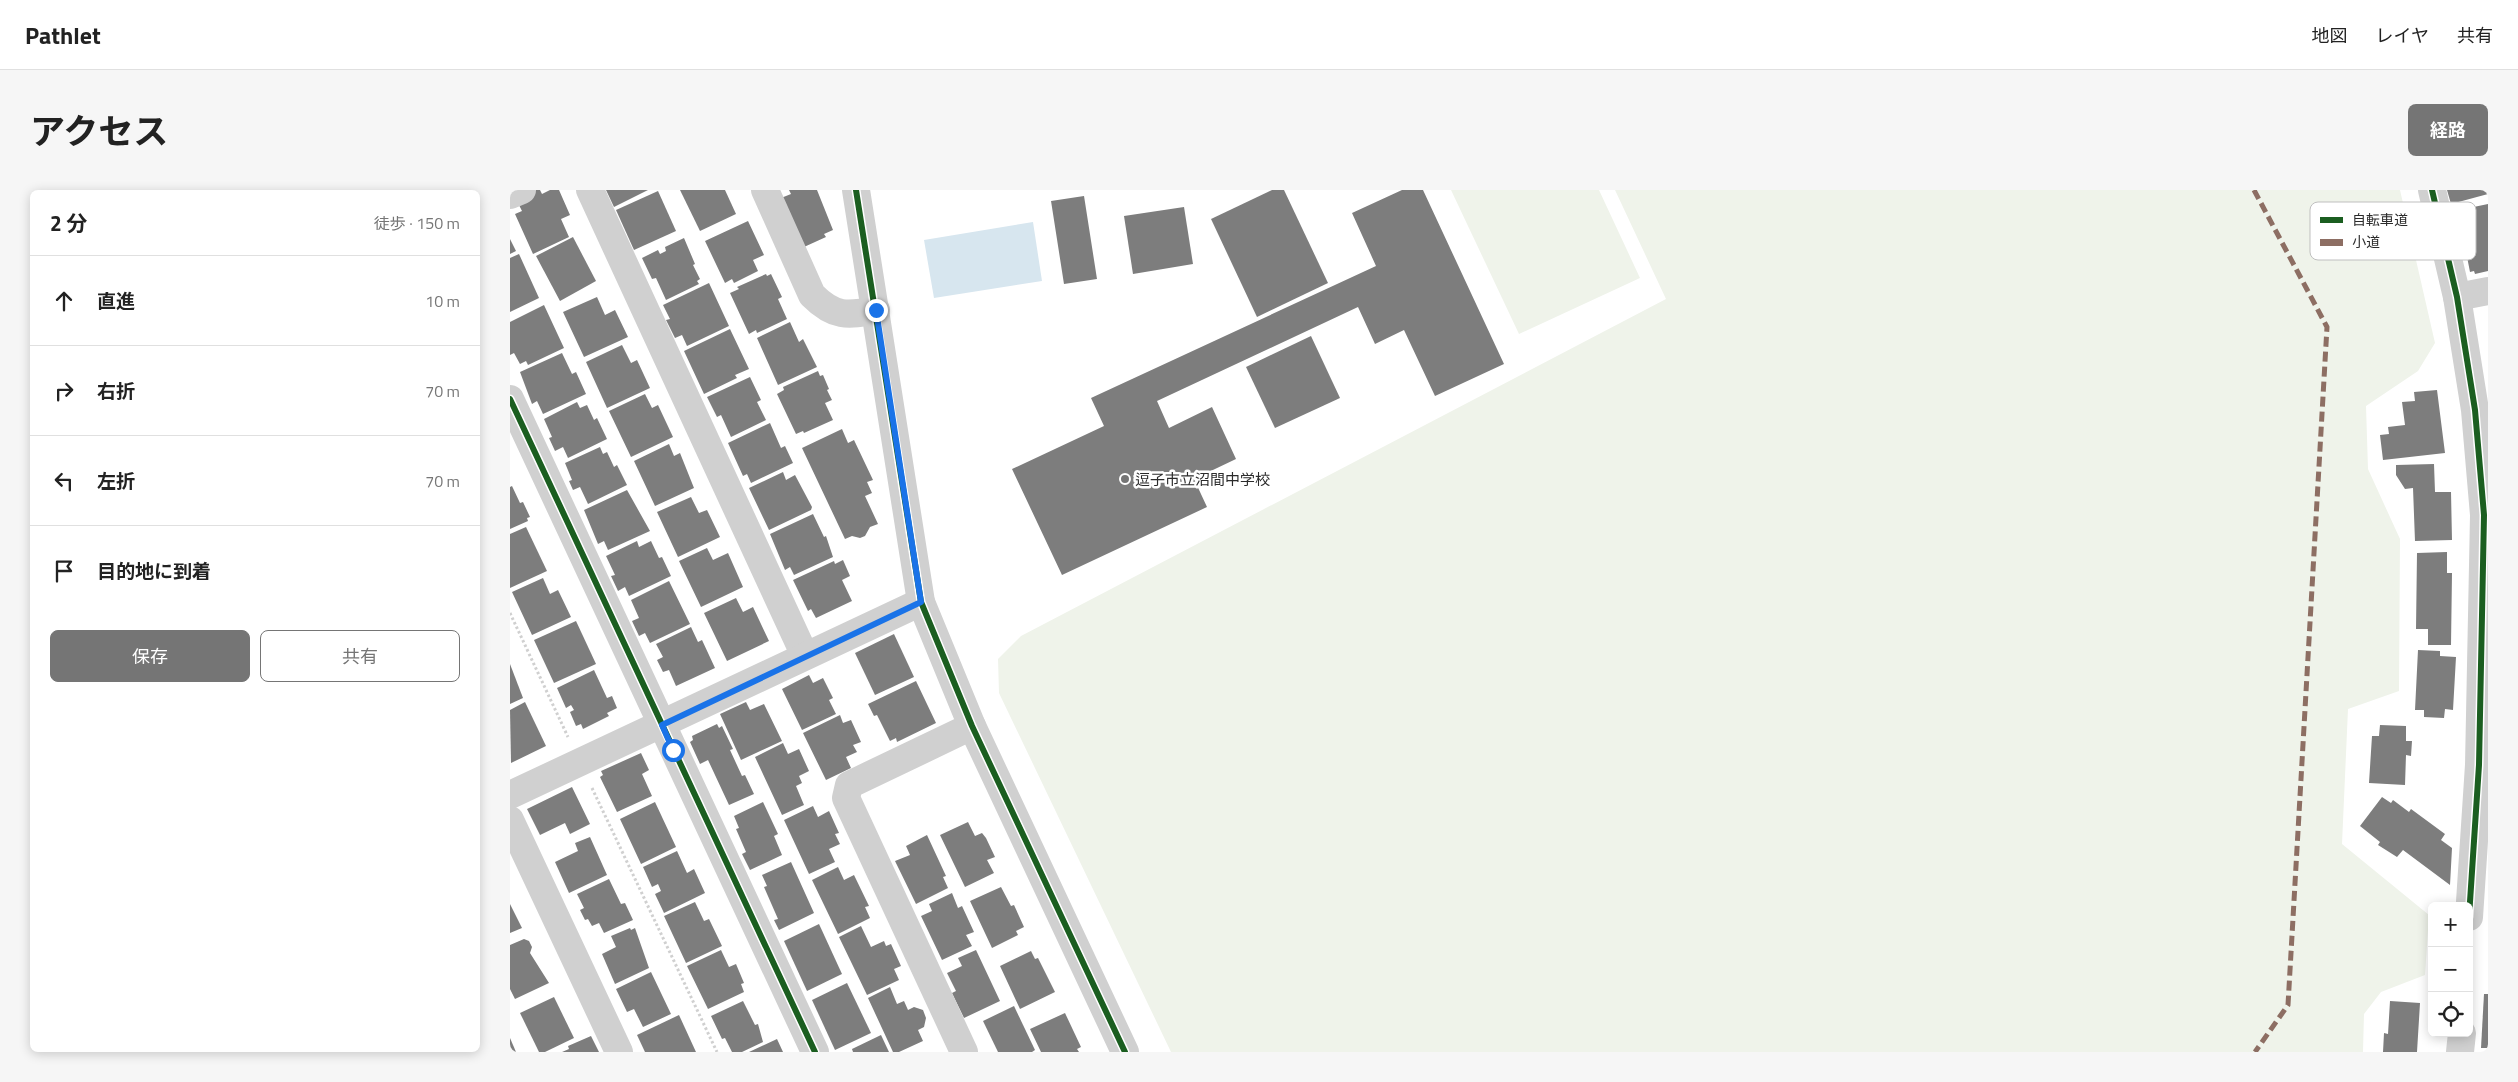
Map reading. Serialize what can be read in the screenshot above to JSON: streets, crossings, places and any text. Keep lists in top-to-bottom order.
{
  "places": ["逗子市立沼間中学校"],
  "legend": ["自転車道", "小道"],
  "page": {
    "header": "Pathlet",
    "nav": ["地図", "レイヤ", "共有"],
    "title": "アクセス",
    "buttons": [
      "経路",
      ["保存", "共有"]
    ],
    "heading": ["2 分", "徒歩 · 150 m"],
    "list": [
      ["直進", "10 m"],
      ["右折", "70 m"],
      ["左折", "70 m"],
      "目的地に到着"
    ],
    "map_buttons": ["+", "−"]
  }
}
